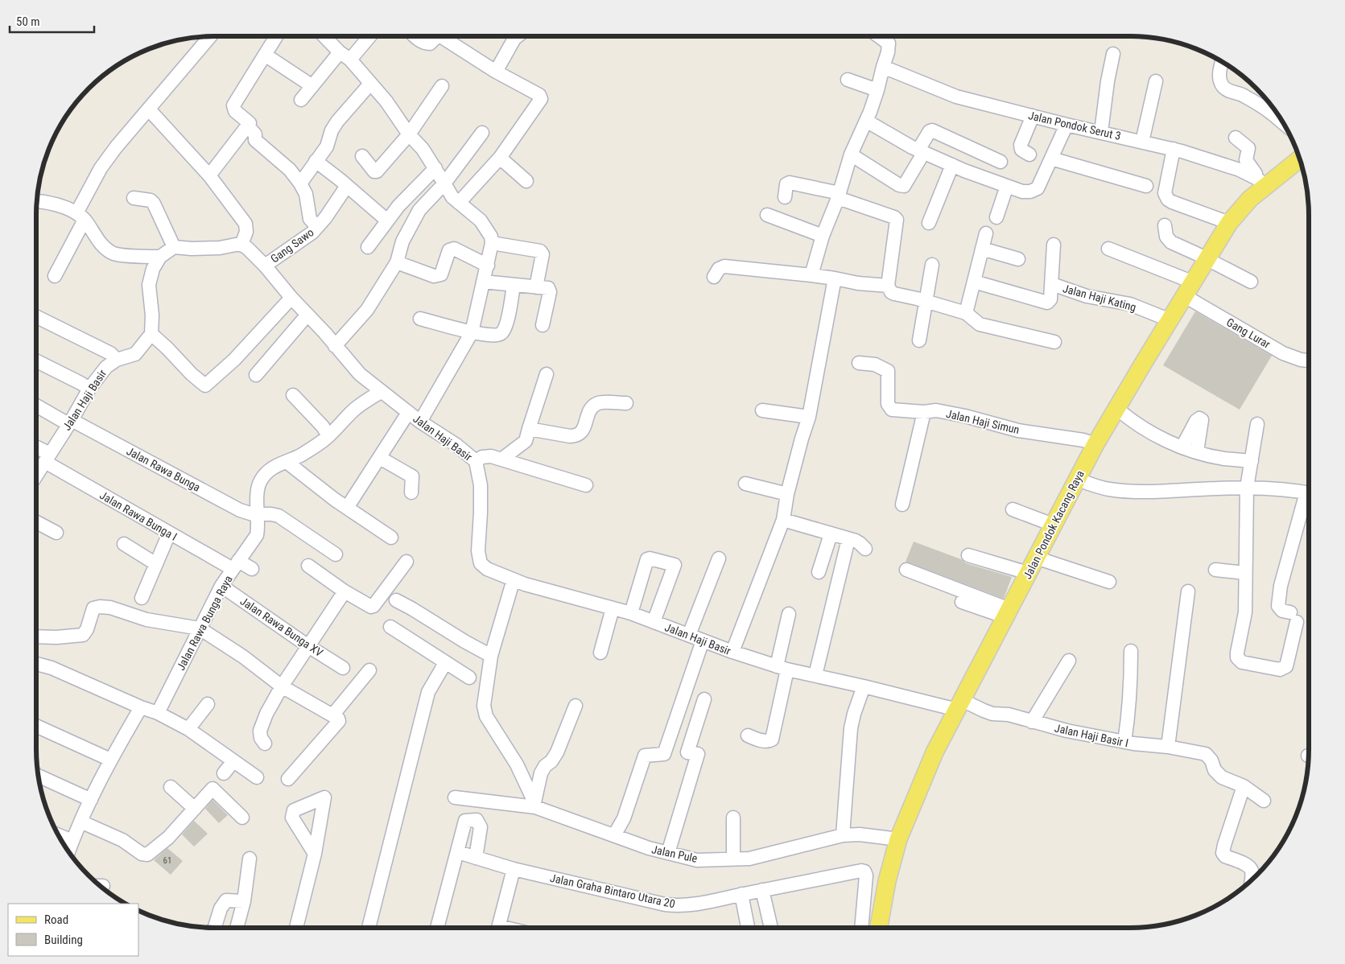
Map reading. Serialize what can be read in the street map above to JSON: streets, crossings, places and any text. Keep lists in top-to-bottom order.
{
  "streets": {
    "main road": ["Jalan Pondok Kacang Raya"],
    "street": [
      "Jalan Pondok Serut 3",
      "Gang Sawo",
      "Jalan Haji Kating",
      "Gang Lurar",
      "Jalan Haji Basir",
      "Jalan Haji Simun",
      "Jalan Rawa Bunga",
      "Jalan Rawa Bunga I",
      "Jalan Rawa Bunga Raya",
      "Jalan Rawa Bunga XV",
      "Jalan Haji Basir I",
      "Jalan Pule",
      "Jalan Graha Bintaro Utara 20"
    ]
  },
  "crossings": [
    ["Jalan Pondok Serut 3", "Jalan Pondok Kacang Raya"],
    ["Gang Sawo", "Jalan Haji Basir"],
    ["Jalan Haji Kating", "Jalan Pondok Kacang Raya"],
    ["Gang Lurar", "Jalan Pondok Kacang Raya"],
    ["Jalan Haji Basir", "Jalan Rawa Bunga"],
    ["Jalan Haji Basir", "Jalan Rawa Bunga I"],
    ["Jalan Haji Basir", "Jalan Pondok Kacang Raya"],
    ["Jalan Haji Basir", "Jalan Rawa Bunga Raya"],
    ["Jalan Haji Basir", "Jalan Haji Basir I"],
    ["Jalan Haji Simun", "Jalan Pondok Kacang Raya"],
    ["Jalan Rawa Bunga", "Jalan Rawa Bunga Raya"],
    ["Jalan Rawa Bunga I", "Jalan Rawa Bunga Raya"],
    ["Jalan Pondok Kacang Raya", "Jalan Haji Basir I"],
    ["Jalan Pondok Kacang Raya", "Jalan Pule"],
    ["Jalan Rawa Bunga Raya", "Jalan Rawa Bunga XV"]
  ],
  "house_numbers": ["61"],
  "legend": ["Road", "Building"],
  "scale_bar": "50 m"
}
